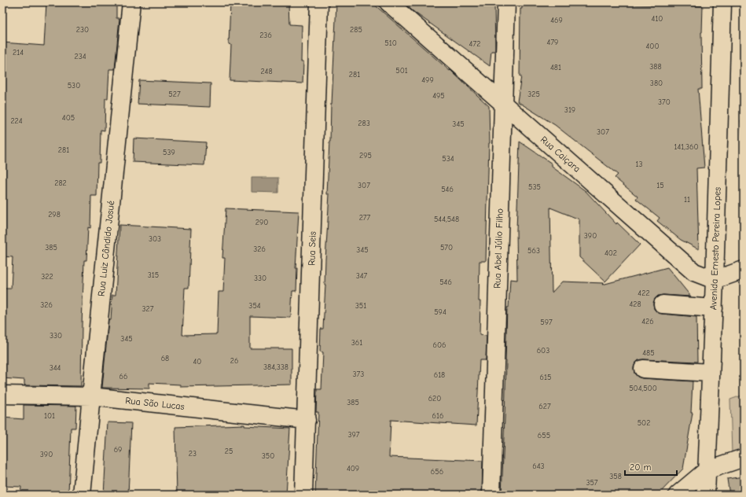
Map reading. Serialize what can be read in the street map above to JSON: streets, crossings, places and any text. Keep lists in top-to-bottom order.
{
  "streets": {
    "street": [
      "Rua Caiçara",
      "Rua Luiz Cândido Josué",
      "Rua Seis",
      "Rua Abel Júlio Filho",
      "Avenida Ernesto Pereira Lopes",
      "Rua São Lucas"
    ]
  },
  "crossings": [
    ["Rua Caiçara", "Rua Abel Júlio Filho"],
    ["Rua Caiçara", "Avenida Ernesto Pereira Lopes"],
    ["Rua Luiz Cândido Josué", "Rua São Lucas"],
    ["Rua Seis", "Rua São Lucas"]
  ],
  "house_numbers": [
    "410",
    "469",
    "230",
    "285",
    "236",
    "479",
    "510",
    "472",
    "400",
    "214",
    "234",
    "388",
    "481",
    "501",
    "248",
    "281",
    "499",
    "380",
    "530",
    "527",
    "325",
    "495",
    "370",
    "319",
    "405",
    "224",
    "283",
    "345",
    "307",
    "141,360",
    "281",
    "539",
    "295",
    "534",
    "13",
    "282",
    "307",
    "15",
    "535",
    "546",
    "11",
    "298",
    "277",
    "544,548",
    "290",
    "390",
    "303",
    "385",
    "570",
    "326",
    "345",
    "563",
    "402",
    "315",
    "347",
    "322",
    "330",
    "546",
    "422",
    "428",
    "326",
    "354",
    "351",
    "327",
    "594",
    "426",
    "597",
    "330",
    "345",
    "361",
    "606",
    "603",
    "485",
    "68",
    "26",
    "40",
    "384,338",
    "344",
    "373",
    "618",
    "66",
    "615",
    "504,500",
    "620",
    "385",
    "627",
    "101",
    "616",
    "502",
    "397",
    "655",
    "69",
    "25",
    "23",
    "390",
    "350",
    "643",
    "409",
    "656",
    "358",
    "357"
  ],
  "scale_bar": "20 m"
}
